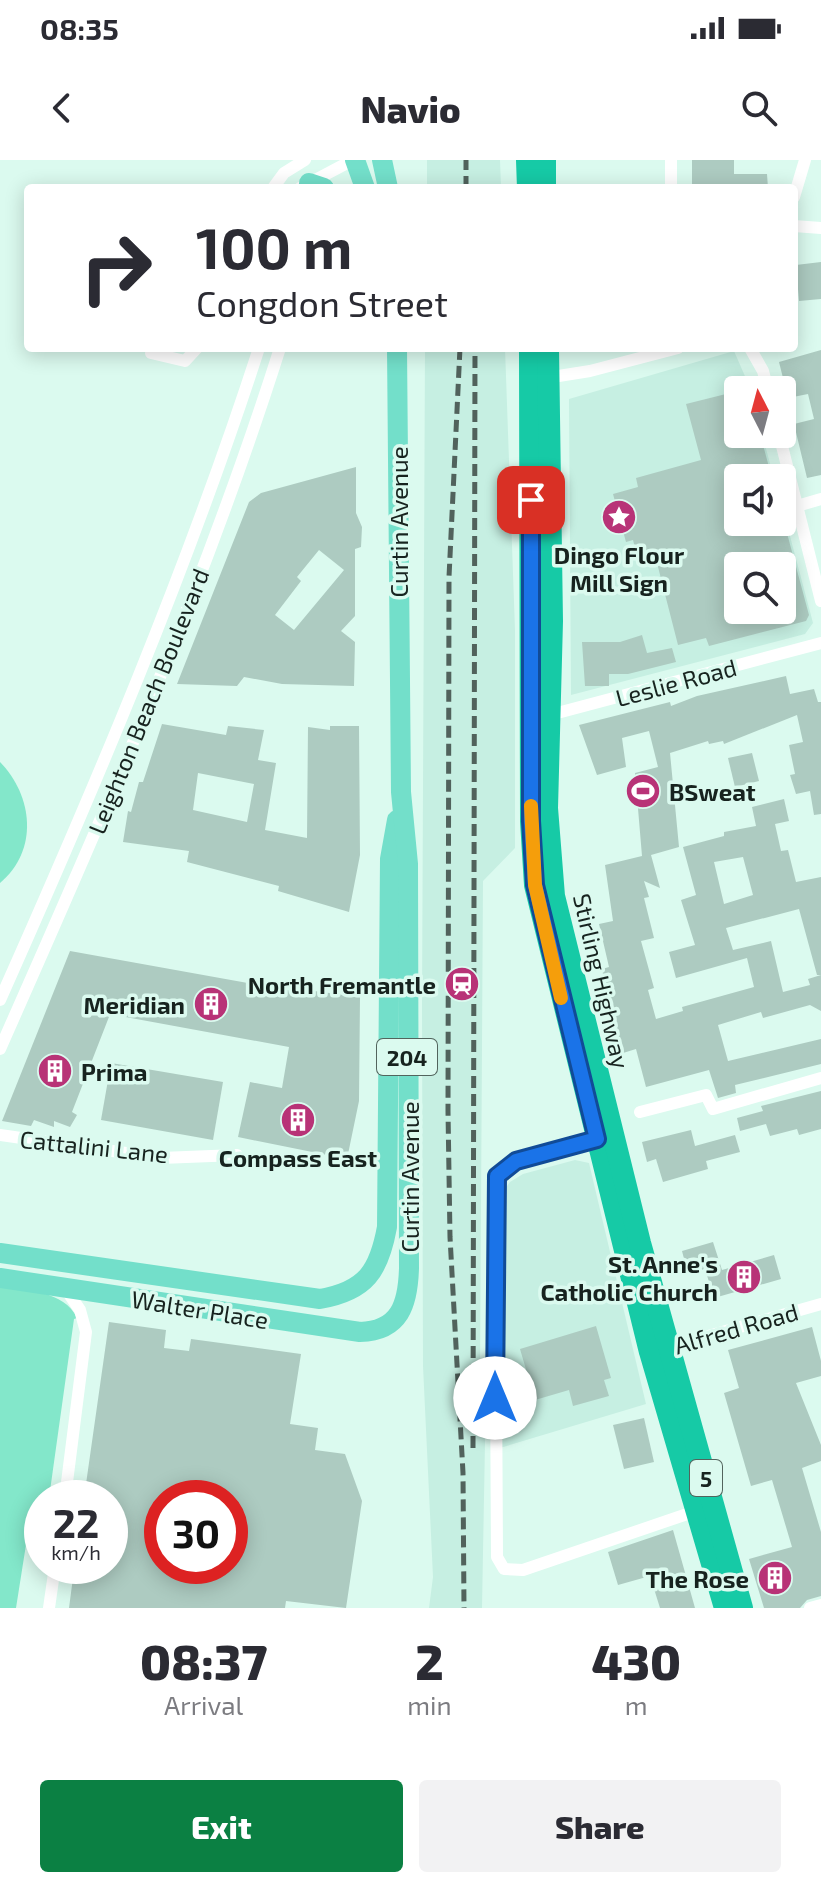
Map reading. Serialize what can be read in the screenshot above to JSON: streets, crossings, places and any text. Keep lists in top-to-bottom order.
{
  "streets": {
    "highway": ["Stirling Highway", "5"],
    "main road": ["Curtin Avenue", "204", "Walter Place"],
    "street": [
      "Leslie Road",
      "Leighton Beach Boulevard",
      "Cattalini Lane",
      "Alfred Road"
    ]
  },
  "crossings": [
    ["Curtin Avenue", "Walter Place"],
    ["Leslie Road", "Stirling Highway"],
    ["Stirling Highway", "Alfred Road"]
  ],
  "places": {
    "place": ["Dingo Flour Mill Sign"],
    "sports": ["BSweat"],
    "station": ["North Fremantle"],
    "building": [
      "Meridian",
      "Prima",
      "Compass East",
      "St. Anne's Catholic Church",
      "The Rose"
    ]
  },
  "north": "top",
  "page": {
    "status": "08:35",
    "header": "Navio",
    "turn": ["100 m", "Congdon Street"],
    "speed": "22 km/h",
    "limit": "30",
    "eta": [
      "08:37",
      "Arrival",
      "2",
      "min",
      "430",
      "m"
    ],
    "buttons": ["Exit", "Share"]
  }
}
